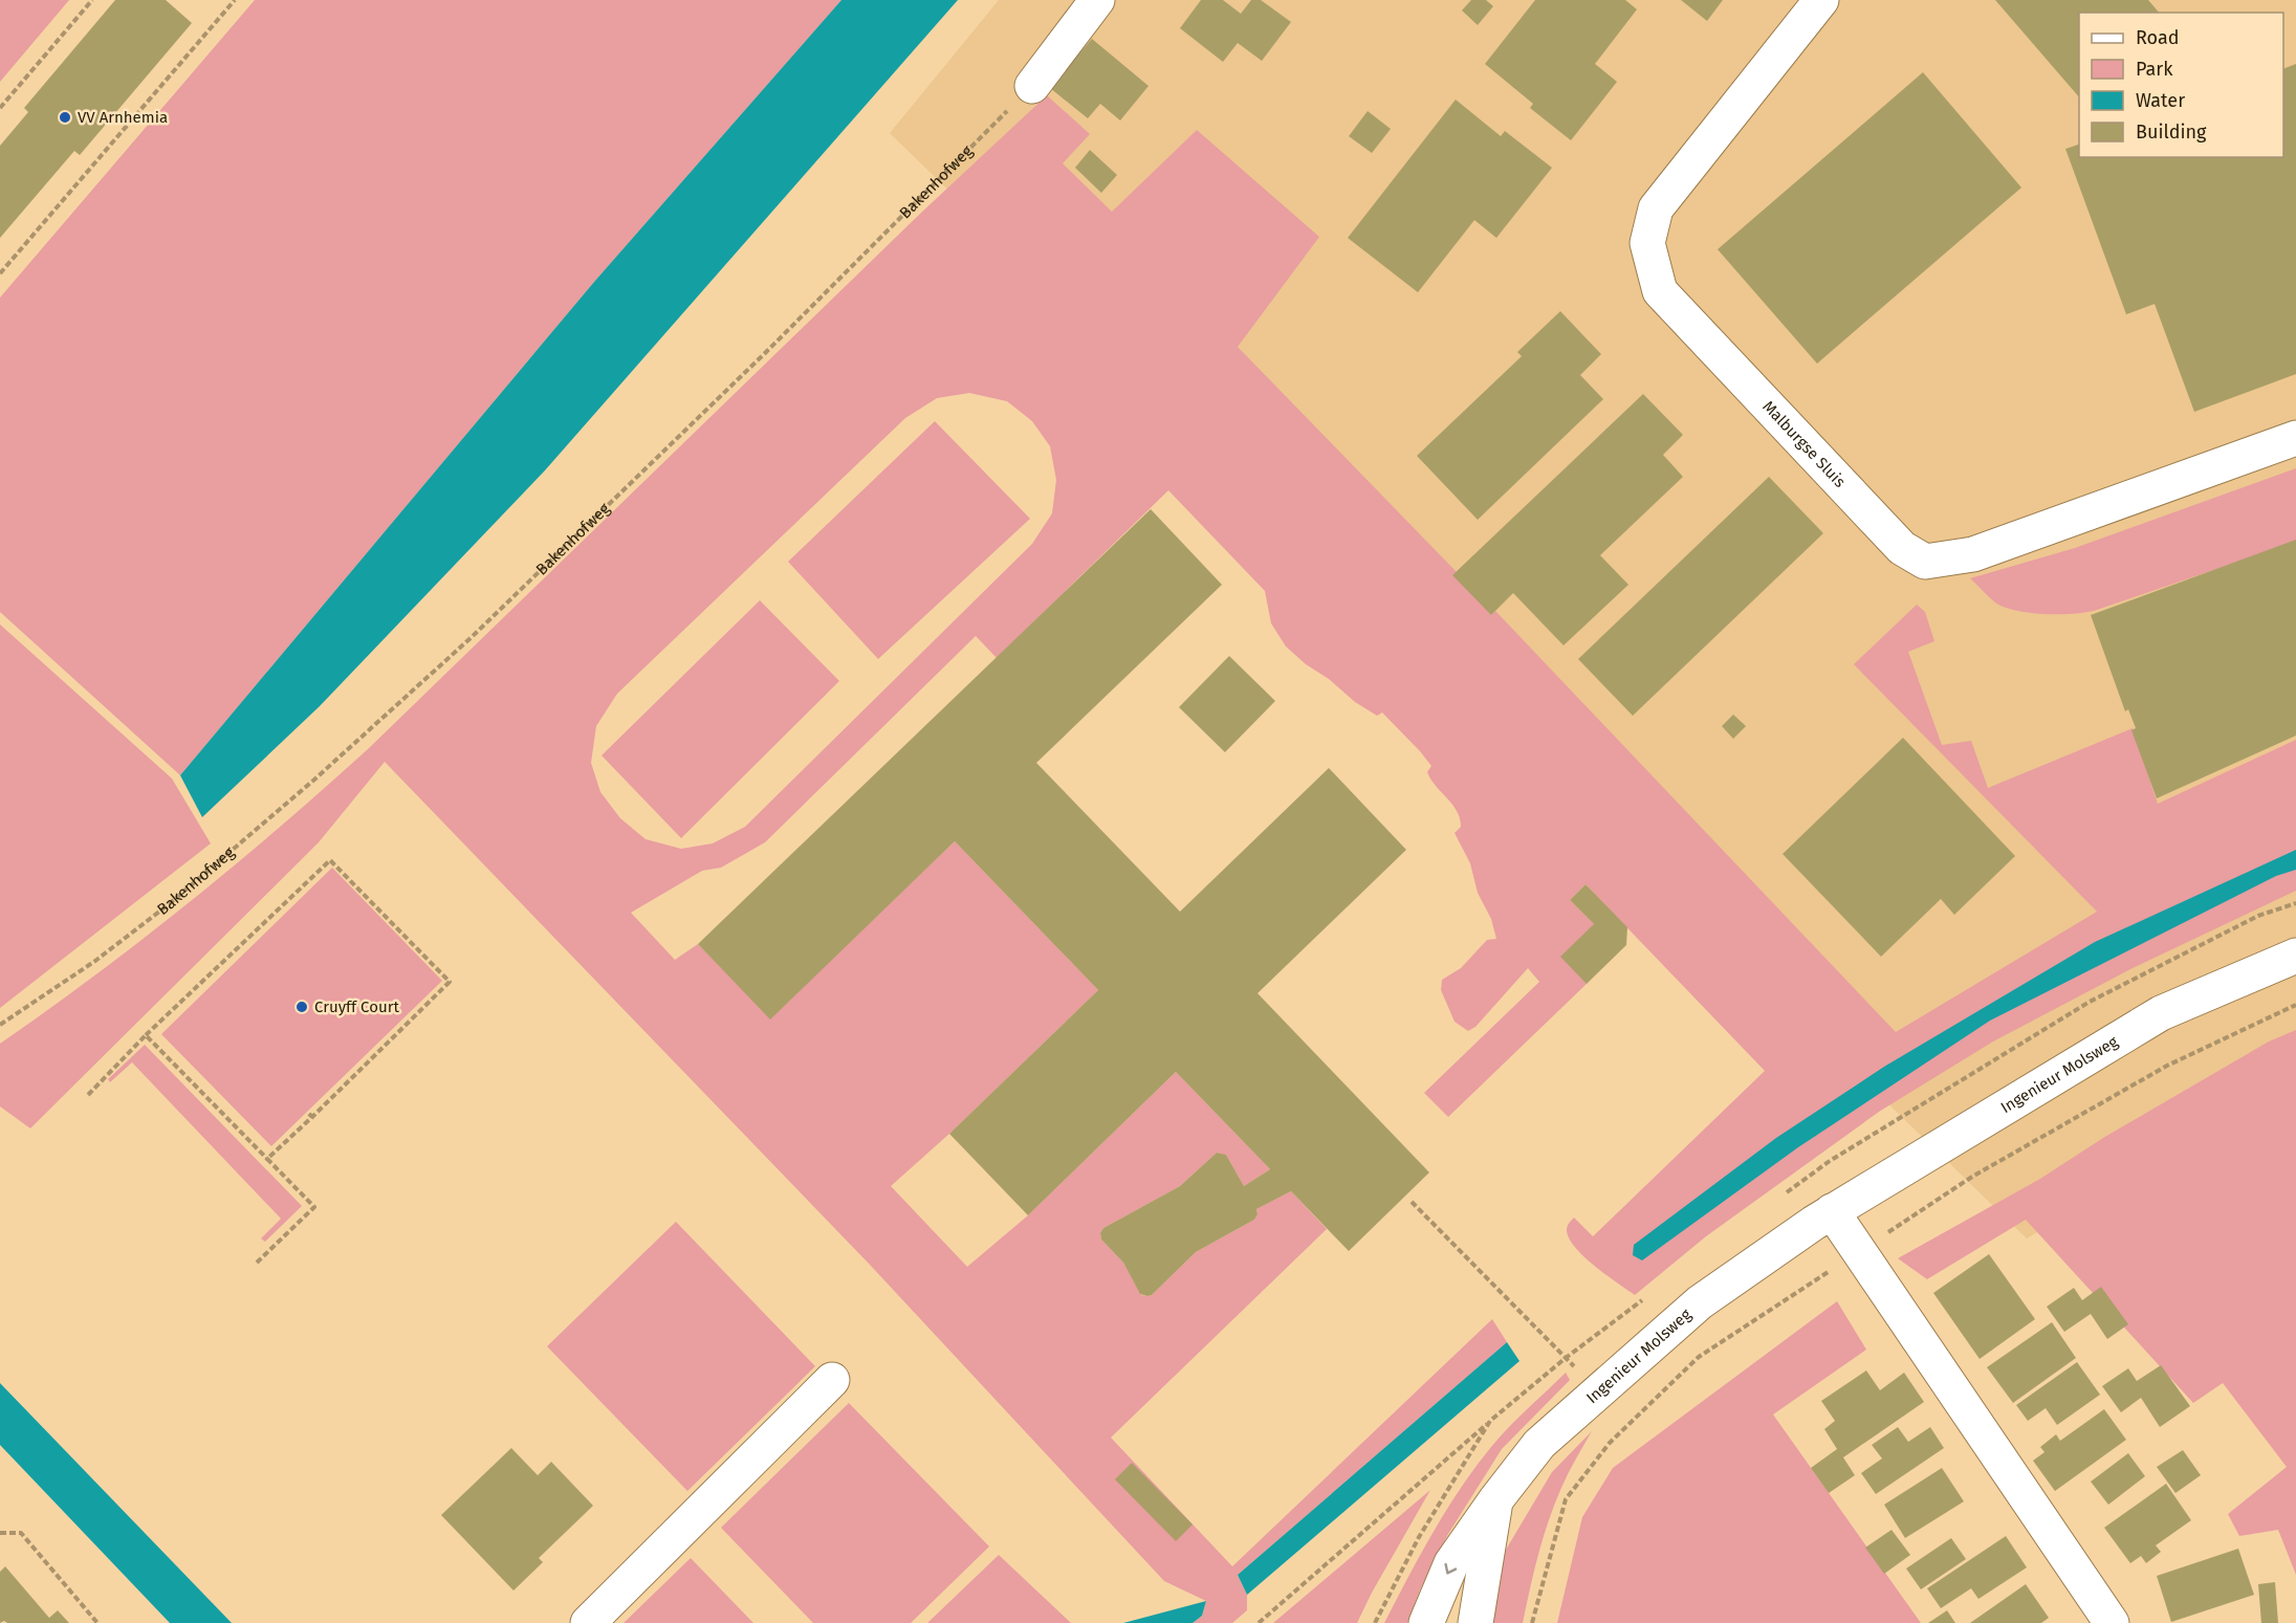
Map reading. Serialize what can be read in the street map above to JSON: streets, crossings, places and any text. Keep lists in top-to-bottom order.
{
  "streets": {
    "street": ["Malburgse Sluis", "Ingenieur Molsweg"],
    "path": ["Bakenhofweg"]
  },
  "places": ["VV Arnhemia", "Cruyff Court"],
  "legend": [
    "Road",
    "Park",
    "Water",
    "Building"
  ]
}
